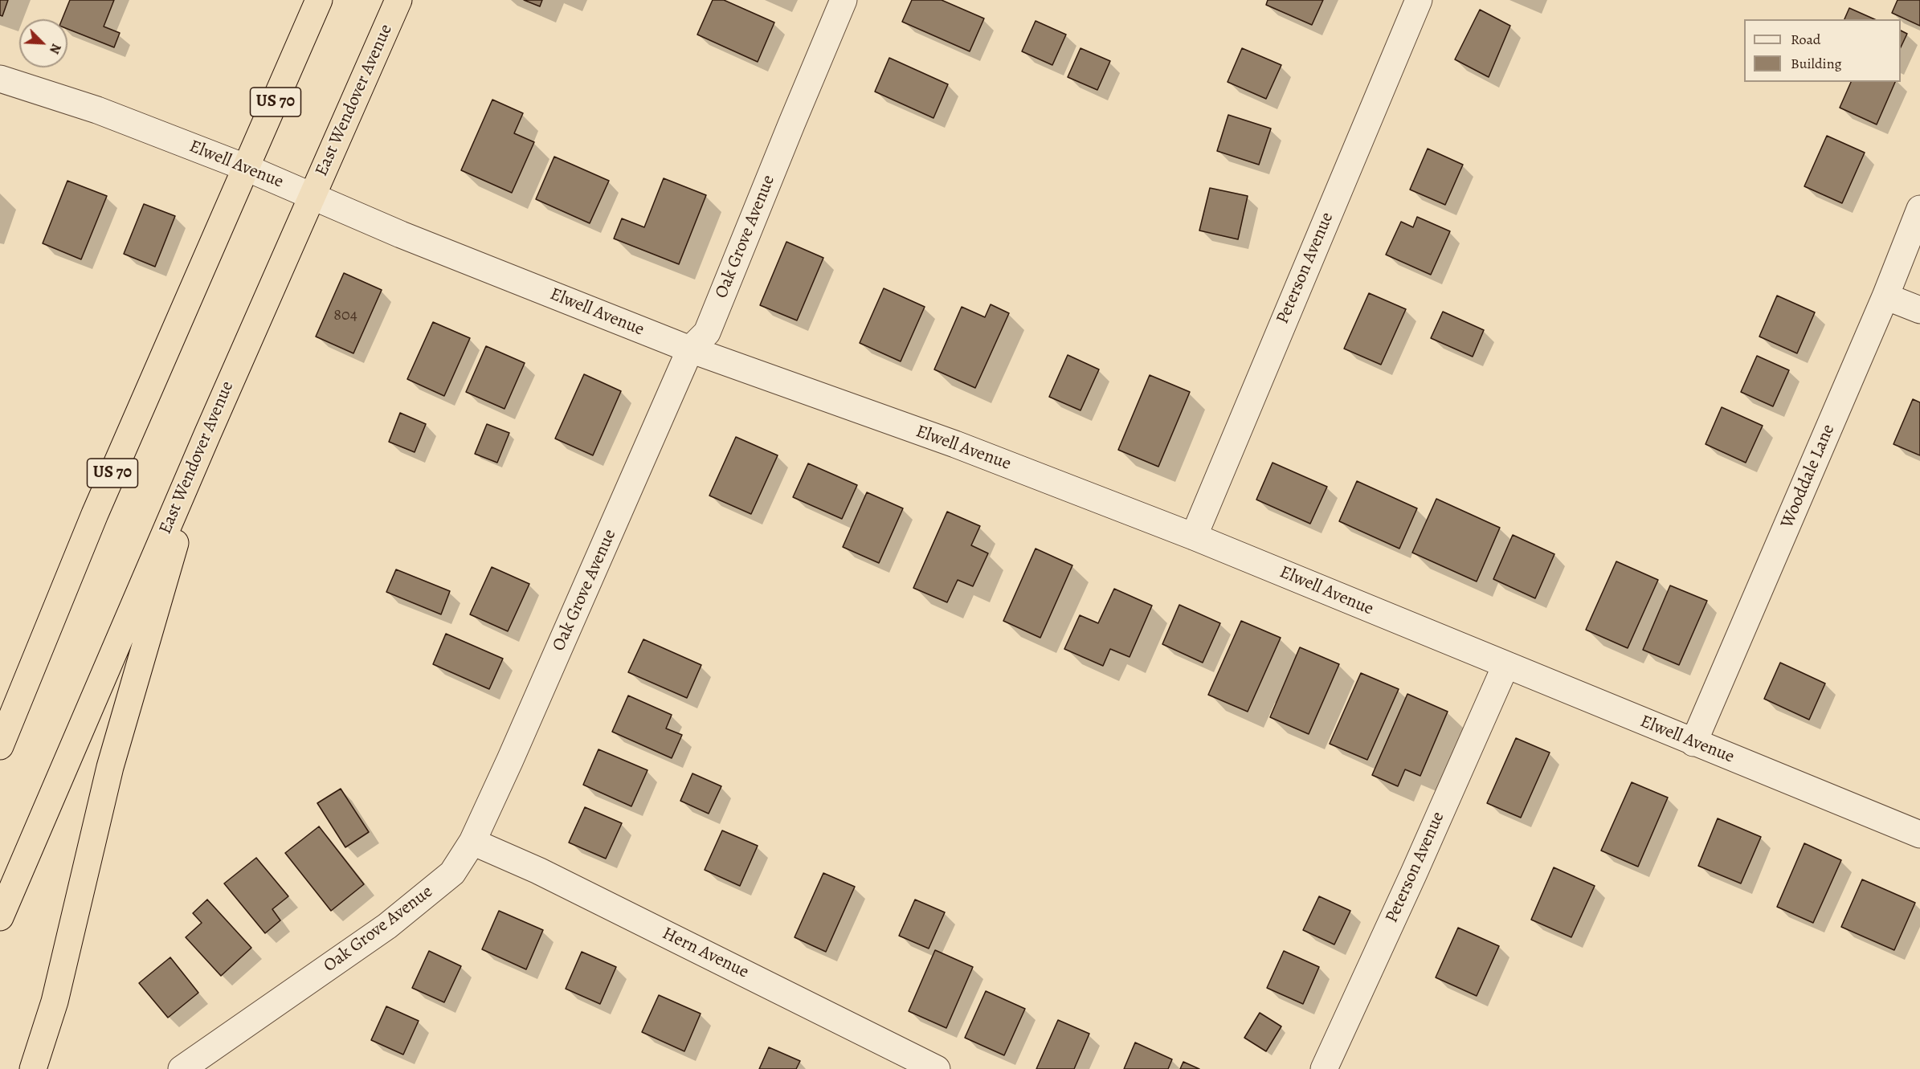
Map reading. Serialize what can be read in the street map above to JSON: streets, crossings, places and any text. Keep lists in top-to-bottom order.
{
  "streets": {
    "highway": ["East Wendover Avenue", "US 70"],
    "street": [
      "Elwell Avenue",
      "Oak Grove Avenue",
      "Peterson Avenue",
      "Wooddale Lane",
      "Hern Avenue"
    ]
  },
  "crossings": [
    ["East Wendover Avenue", "Elwell Avenue"],
    ["US 70", "Elwell Avenue"],
    ["Elwell Avenue", "Oak Grove Avenue"],
    ["Elwell Avenue", "Peterson Avenue"],
    ["Elwell Avenue", "Wooddale Lane"],
    ["Oak Grove Avenue", "Hern Avenue"]
  ],
  "house_numbers": ["804"],
  "legend": ["Road", "Building"],
  "north": "bottom right"
}
